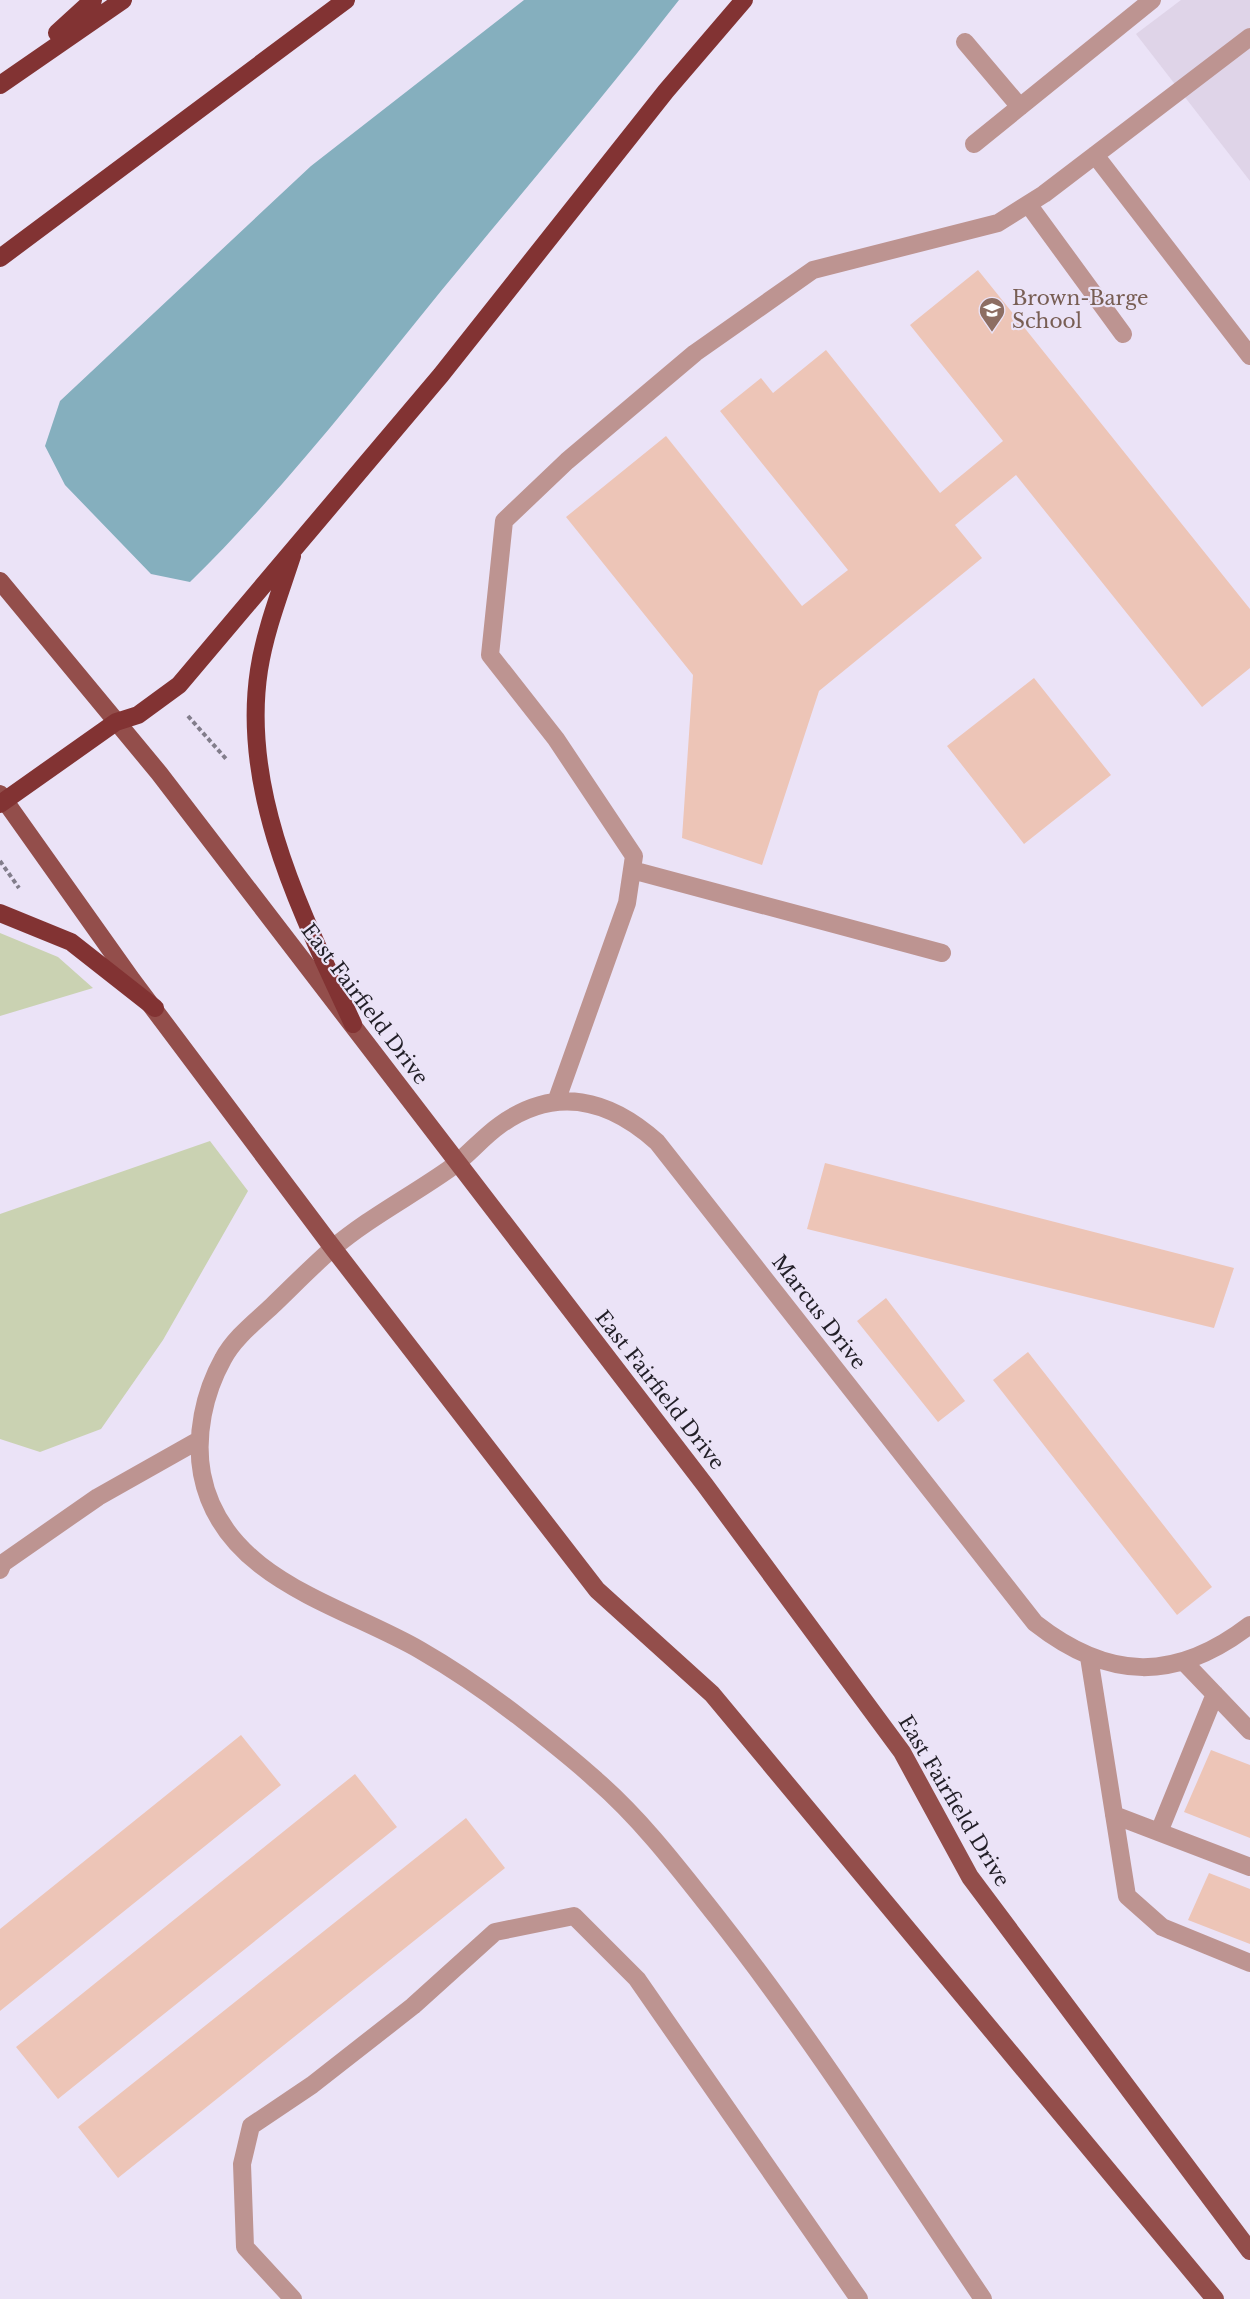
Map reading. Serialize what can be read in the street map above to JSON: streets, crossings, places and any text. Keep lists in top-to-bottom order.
{
  "streets": {
    "main road": ["East Fairfield Drive"],
    "street": ["Marcus Drive"]
  },
  "crossings": [
    ["East Fairfield Drive", "Marcus Drive"]
  ],
  "places": {
    "school or university": ["Brown-Barge School"]
  }
}
